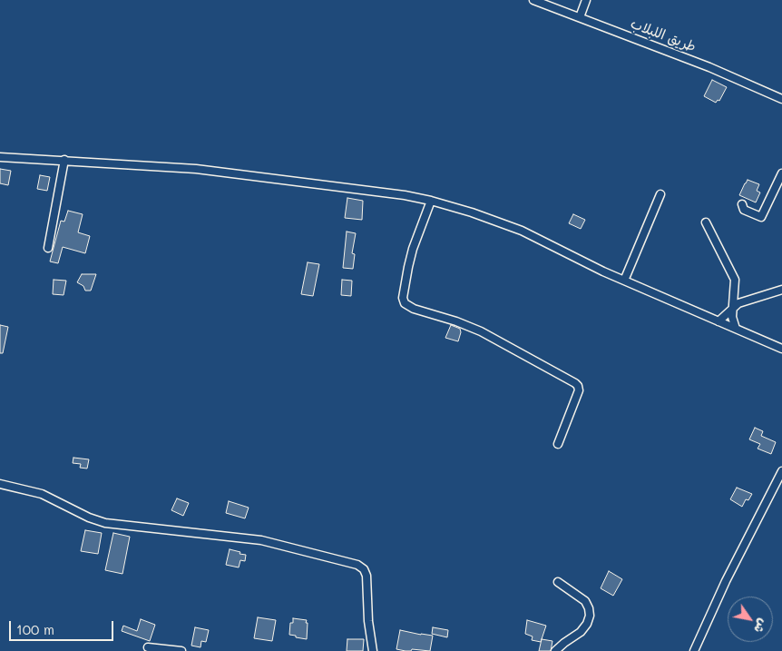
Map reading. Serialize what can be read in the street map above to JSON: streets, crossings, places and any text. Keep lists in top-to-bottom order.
{
  "streets": {
    "street": ["طريق اللبلاب"]
  },
  "scale_bar": "100 m",
  "north": "bottom right"
}
